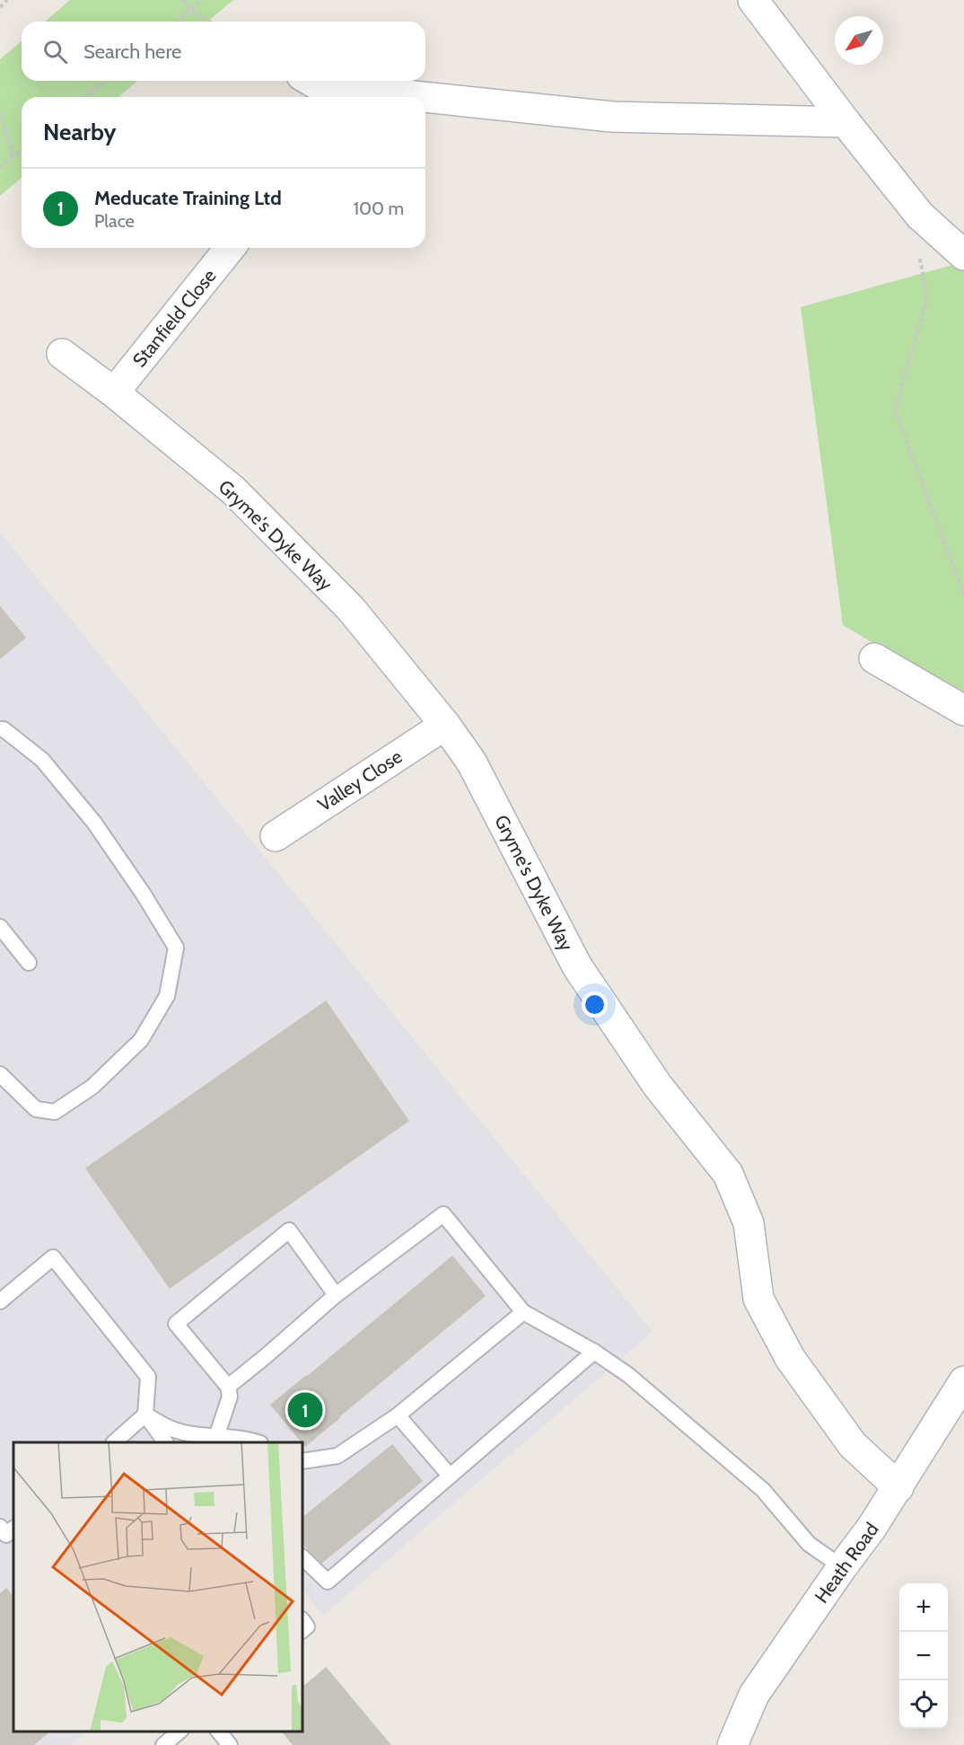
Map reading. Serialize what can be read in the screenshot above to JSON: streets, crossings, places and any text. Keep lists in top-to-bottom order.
{
  "streets": {
    "street": [
      "Stanfield Close",
      "Gryme's Dyke Way",
      "Valley Close",
      "Heath Road"
    ]
  },
  "crossings": [
    ["Stanfield Close", "Gryme's Dyke Way"],
    ["Gryme's Dyke Way", "Valley Close"],
    ["Gryme's Dyke Way", "Heath Road"]
  ],
  "north": "bottom left",
  "page": {
    "search": "Search here",
    "heading": "Nearby",
    "list": [
      {
        "mark": "1",
        "name": "Meducate Training Ltd",
        "note": "Place",
        "value": "100 m"
      }
    ],
    "pins": "1",
    "map_buttons": ["+", "−"]
  }
}
